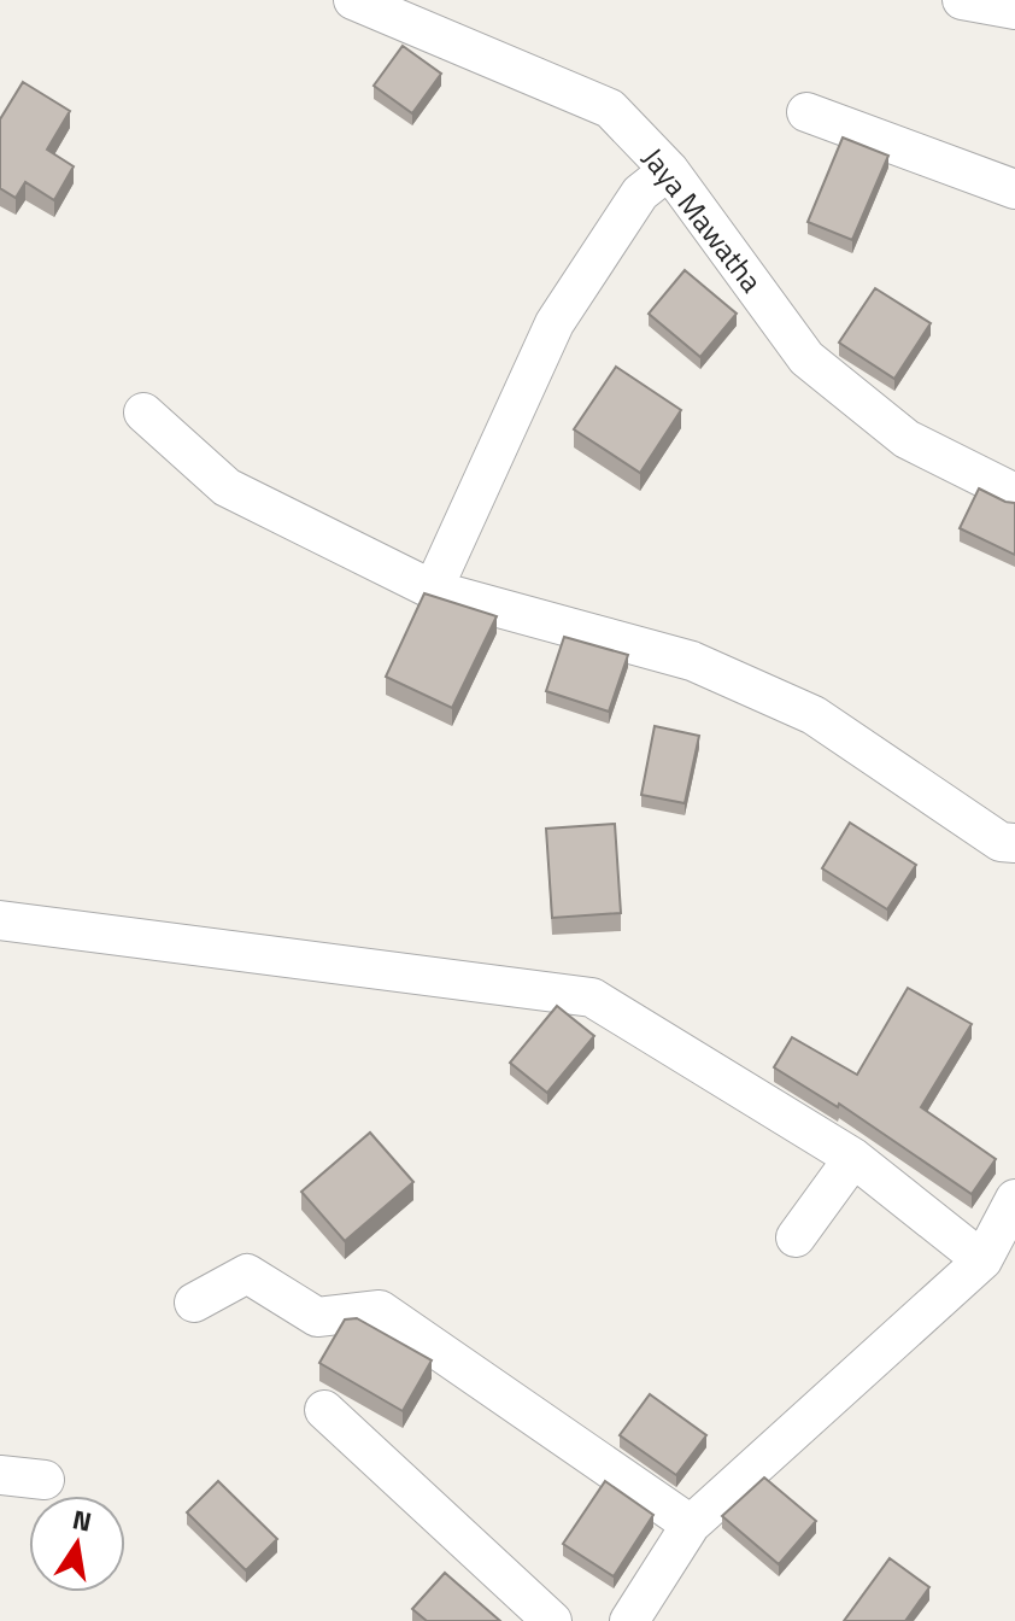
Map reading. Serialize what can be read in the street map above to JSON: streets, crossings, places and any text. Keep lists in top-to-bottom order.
{
  "streets": {
    "street": ["Jaya Mawatha"]
  },
  "north": "top"
}
